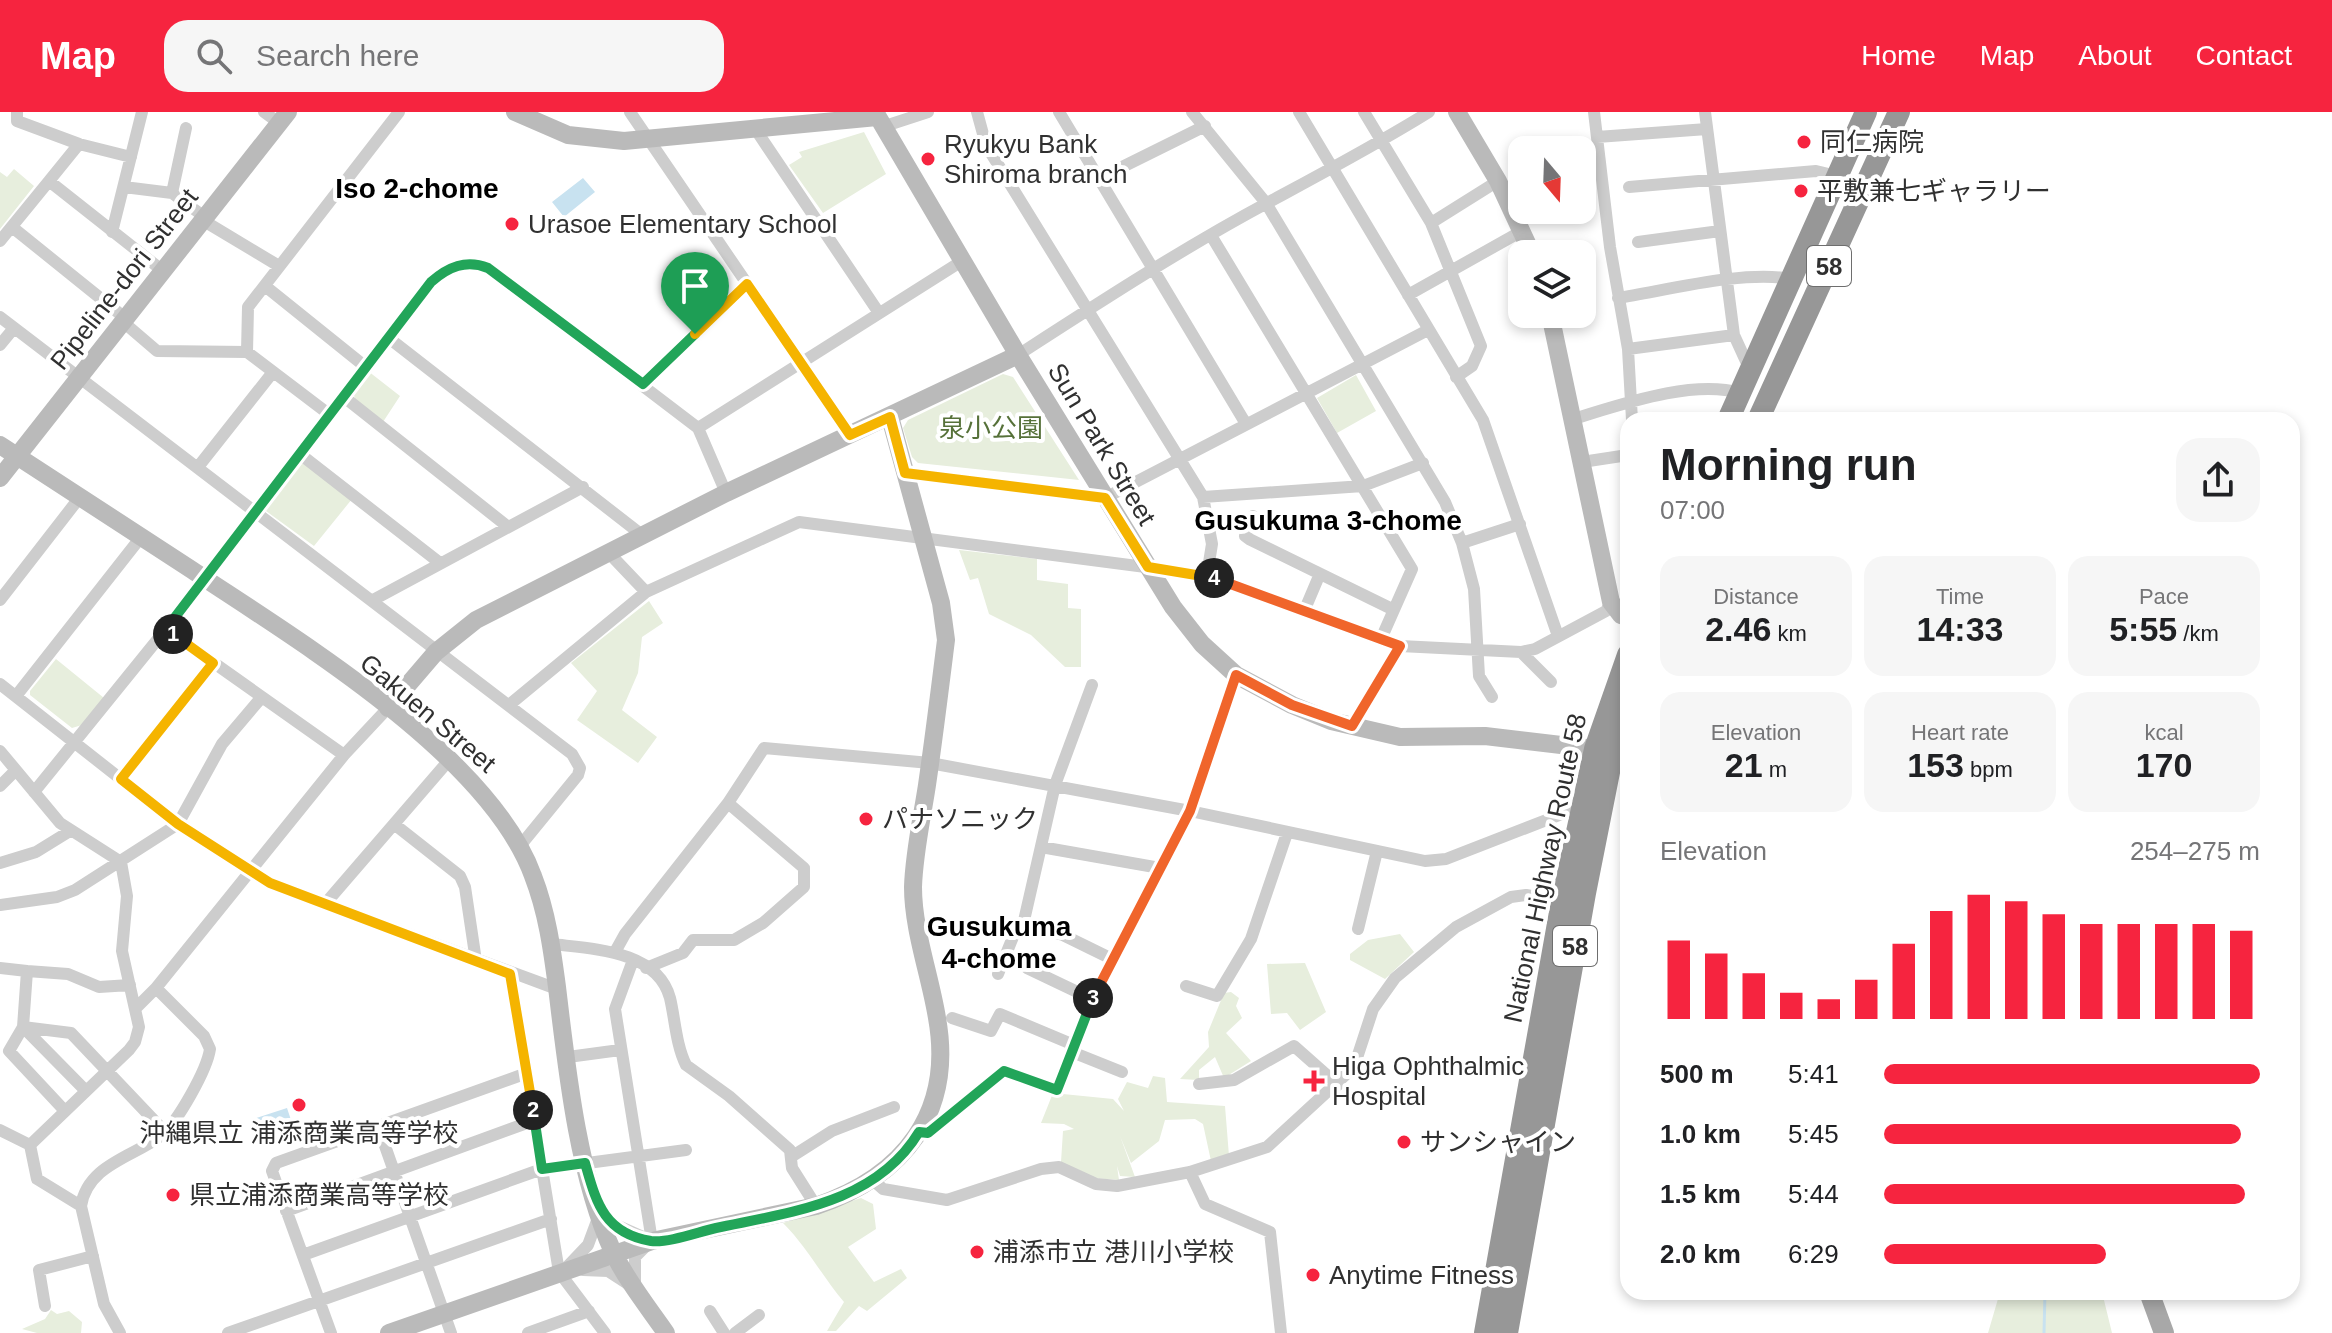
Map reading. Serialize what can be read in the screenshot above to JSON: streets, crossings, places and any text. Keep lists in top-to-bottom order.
{
  "streets": {
    "highway": ["58", "National Highway Route 58"],
    "street": ["Pipeline-dori Street", "Sun Park Street", "Gakuen Street"]
  },
  "crossings": [
    ["Pipeline-dori Street", "Gakuen Street"],
    ["Sun Park Street", "National Highway Route 58"]
  ],
  "districts": ["Iso 2-chome", "Gusukuma 3-chome", "Gusukuma 4-chome"],
  "parks": ["泉小公園"],
  "places": {
    "other": [
      "同仁病院",
      "Ryukyu Bank Shiroma branch",
      "平敷兼七ギャラリー",
      "Urasoe Elementary School",
      "パナソニック",
      "沖縄県立 浦添商業高等学校",
      "サンシャイン",
      "県立浦添商業高等学校",
      "浦添市立 港川小学校",
      "Anytime Fitness"
    ],
    "health": ["Higa Ophthalmic Hospital"]
  },
  "north": "bottom",
  "page": {
    "header": "Map",
    "search": "Search here",
    "nav": [
      "Home",
      "Map",
      "About",
      "Contact"
    ],
    "heading": ["Morning run", "07:00"],
    "stats": [
      ["Distance", "2.46 km"],
      ["Time", "14:33"],
      ["Pace", "5:55 /km"],
      ["Elevation", "21 m"],
      ["Heart rate", "153 bpm"],
      ["kcal", "170"]
    ],
    "pins": [
      "4",
      "1",
      "3",
      "2"
    ],
    "chart": ["Elevation", "254–275 m"],
    "list": [
      {
        "name": "500 m",
        "note": "5:41"
      },
      {
        "name": "1.0 km",
        "note": "5:45"
      },
      {
        "name": "1.5 km",
        "note": "5:44"
      },
      {
        "name": "2.0 km",
        "note": "6:29"
      }
    ]
  }
}
